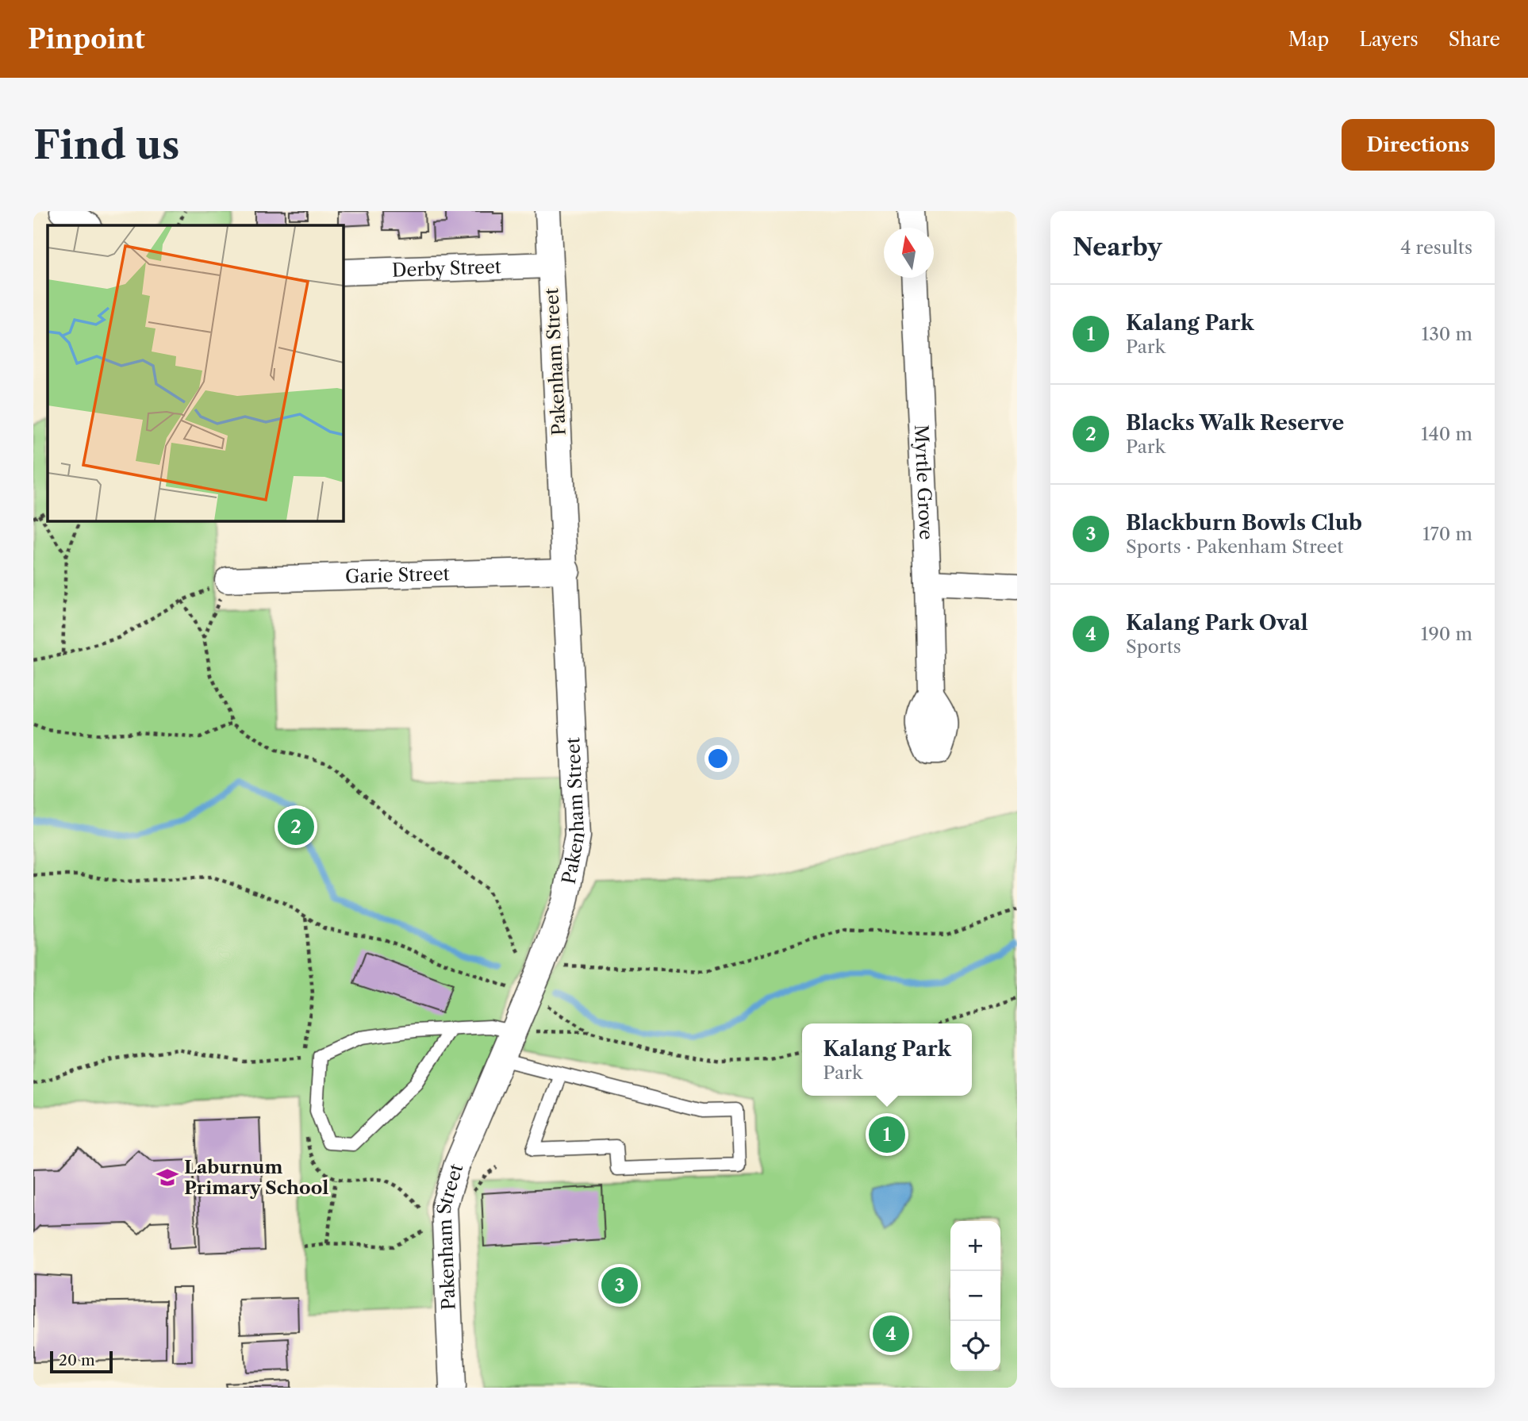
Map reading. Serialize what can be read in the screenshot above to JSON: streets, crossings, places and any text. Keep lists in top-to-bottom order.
{
  "streets": {
    "street": [
      "Derby Street",
      "Pakenham Street",
      "Myrtle Grove",
      "Garie Street"
    ]
  },
  "crossings": [
    ["Derby Street", "Pakenham Street"],
    ["Pakenham Street", "Garie Street"]
  ],
  "places": {
    "school or university": ["Laburnum Primary School"]
  },
  "scale_bar": "20 m",
  "north": "top",
  "page": {
    "header": "Pinpoint",
    "nav": ["Map", "Layers", "Share"],
    "buttons": "Directions",
    "title": "Find us",
    "heading": ["Nearby", "4 results"],
    "list": [
      {
        "mark": "1",
        "name": "Kalang Park",
        "note": "Park",
        "value": "130 m"
      },
      {
        "mark": "2",
        "name": "Blacks Walk Reserve",
        "note": "Park",
        "value": "140 m"
      },
      {
        "mark": "3",
        "name": "Blackburn Bowls Club",
        "note": "Sports · Pakenham Street",
        "value": "170 m"
      },
      {
        "mark": "4",
        "name": "Kalang Park Oval",
        "note": "Sports",
        "value": "190 m"
      }
    ],
    "pins": [
      "2",
      "1",
      "3",
      "4"
    ],
    "popup": ["Kalang Park", "Park"],
    "map_buttons": ["+", "−"],
    "scale": "20 m"
  }
}
